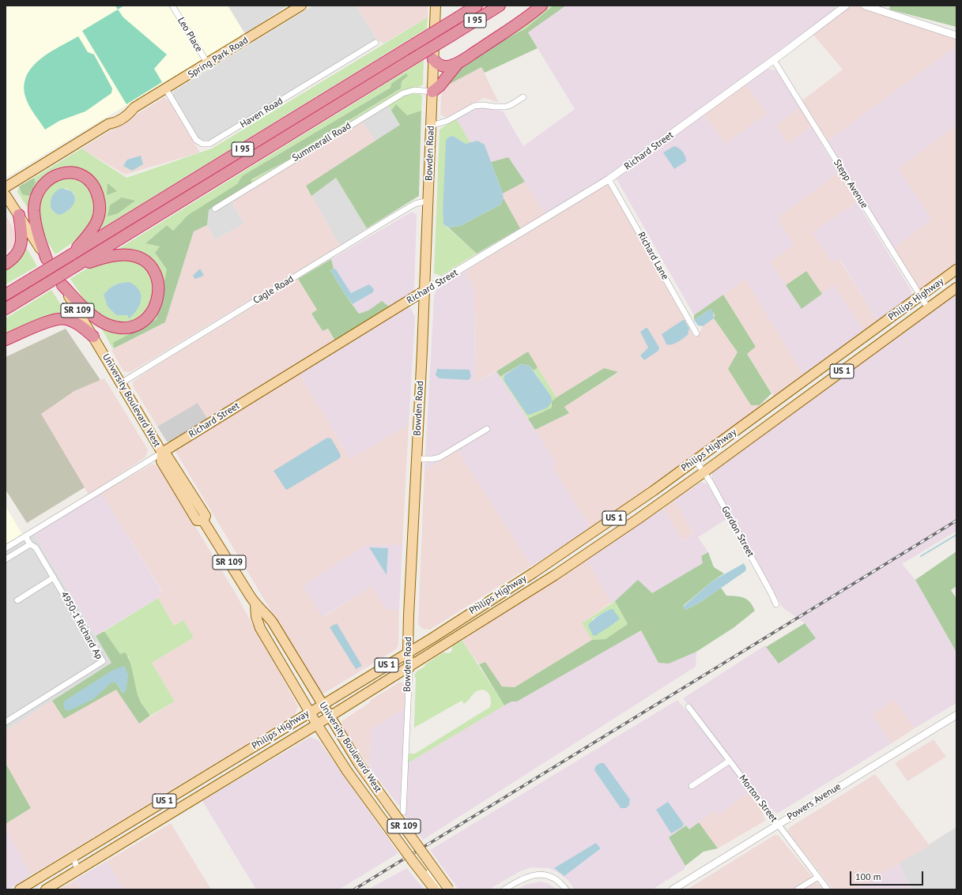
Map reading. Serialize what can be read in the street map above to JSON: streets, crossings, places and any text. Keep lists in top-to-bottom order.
{
  "streets": {
    "highway": ["I 95"],
    "main road": [
      "Spring Park Road",
      "Richard Street",
      "Bowden Road",
      "Philips Highway",
      "SR 109",
      "US 1",
      "University Boulevard West"
    ],
    "street": [
      "Leo Place",
      "Haven Road",
      "Summerall Road",
      "Stepp Avenue",
      "Richard Lane",
      "Cagle Road",
      "Gordon Street",
      "4950-1 Richard Ap",
      "Morton Street",
      "Powers Avenue"
    ]
  },
  "crossings": [
    ["Leo Place", "Spring Park Road"],
    ["Spring Park Road", "Haven Road"],
    ["Summerall Road", "Bowden Road"],
    ["Richard Street", "Bowden Road"],
    ["Richard Street", "Stepp Avenue"],
    ["Richard Street", "Richard Lane"],
    ["Richard Street", "University Boulevard West"],
    ["Richard Street", "4950-1 Richard Ap"],
    ["Bowden Road", "Cagle Road"],
    ["Bowden Road", "Philips Highway"],
    ["Stepp Avenue", "Philips Highway"],
    ["Cagle Road", "University Boulevard West"],
    ["Philips Highway", "University Boulevard West"],
    ["Philips Highway", "Gordon Street"],
    ["Morton Street", "Powers Avenue"]
  ],
  "scale_bar": "100 m"
}
